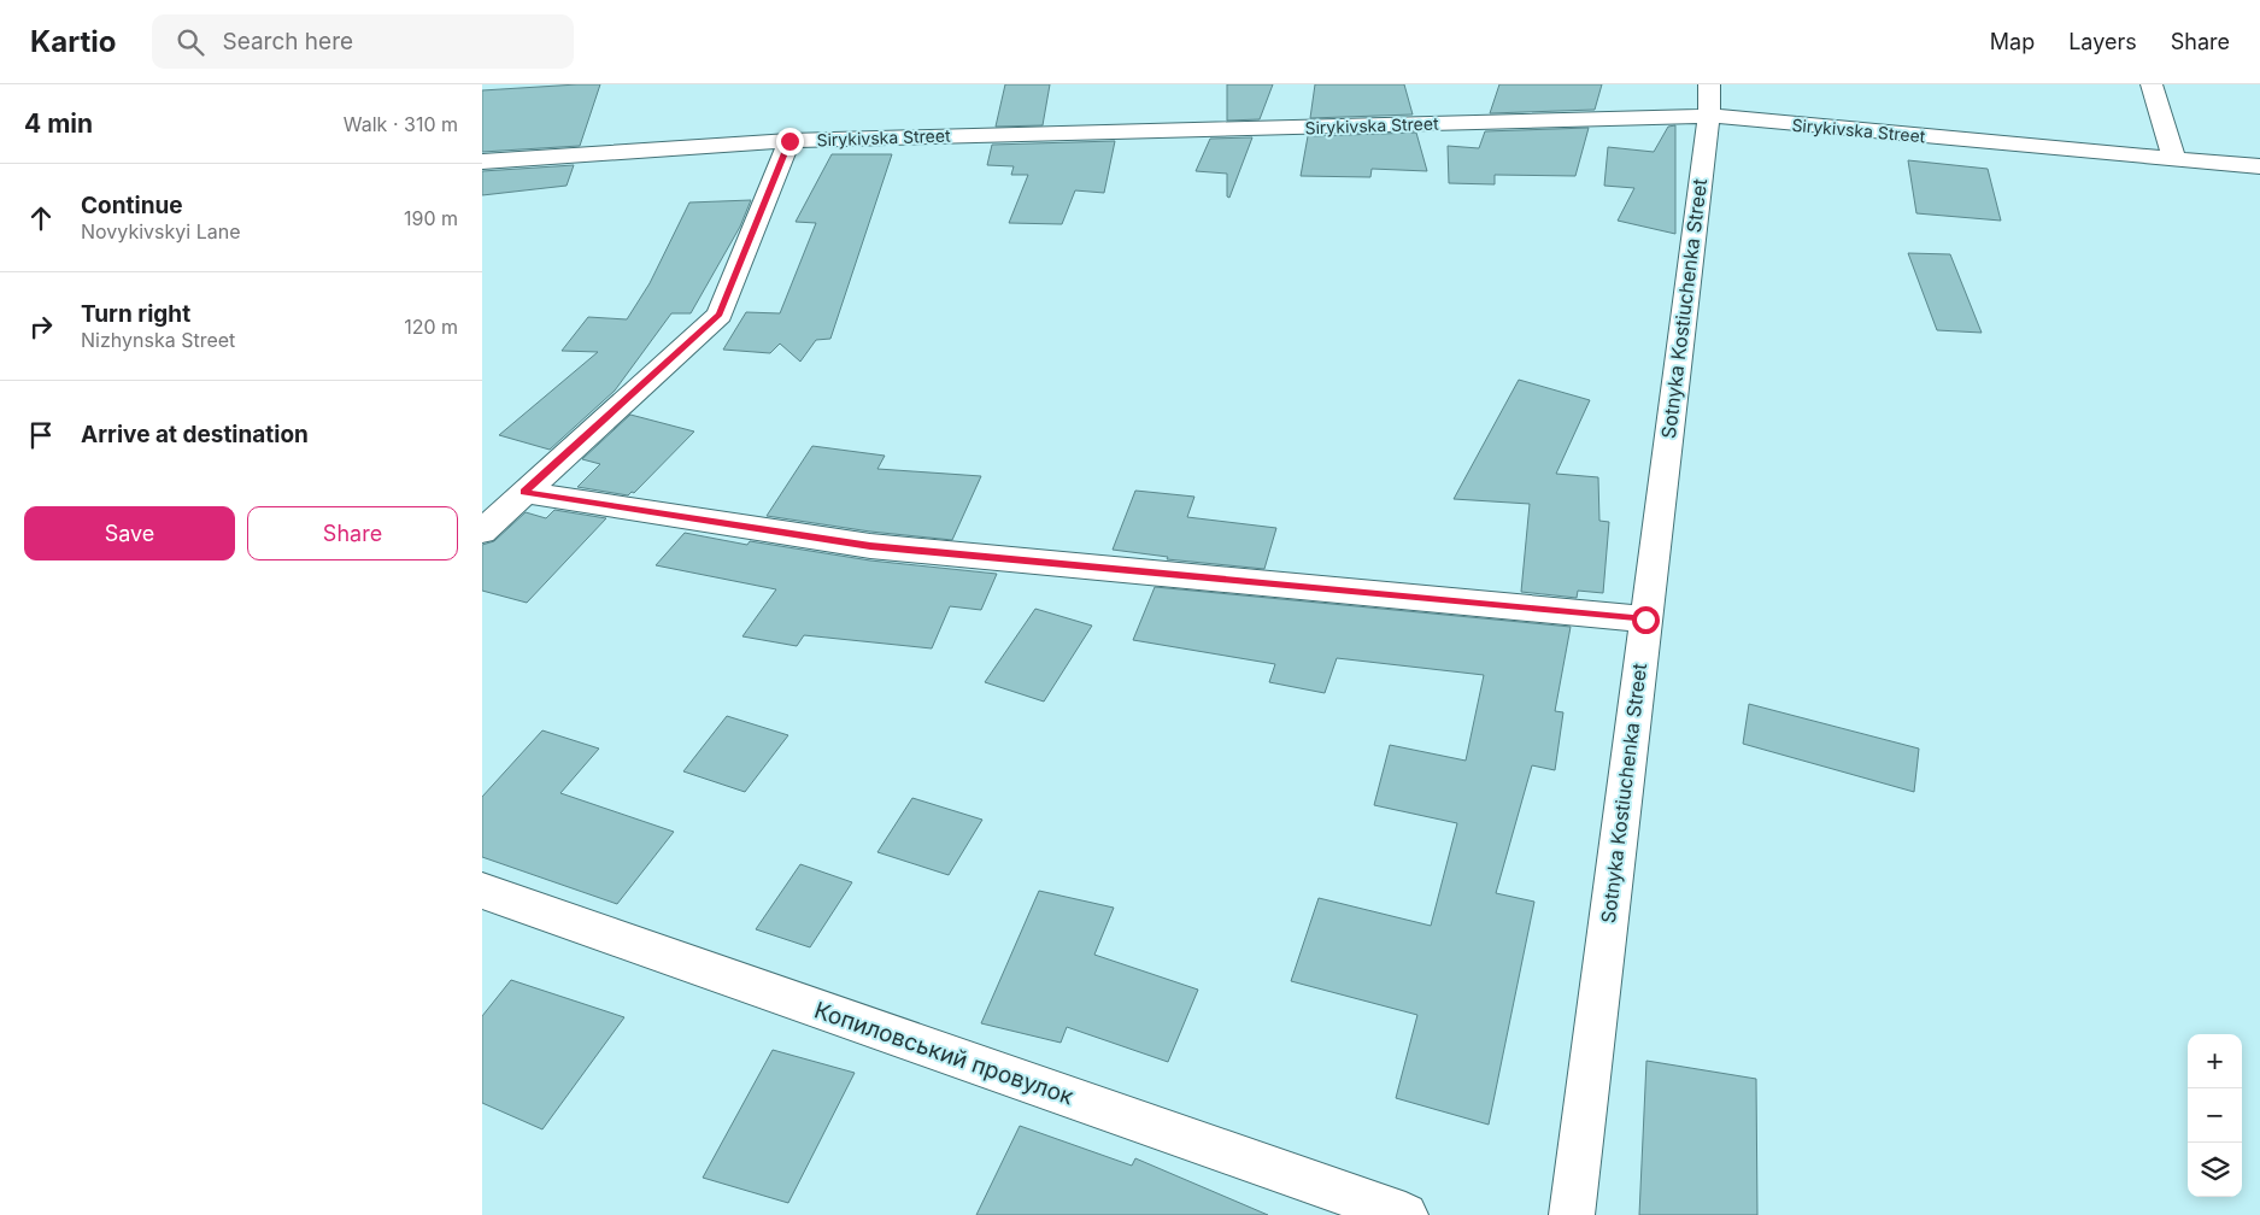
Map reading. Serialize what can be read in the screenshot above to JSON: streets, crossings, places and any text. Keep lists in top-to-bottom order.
{
  "streets": {
    "street": ["Sirykivska Street", "Sotnyka Kostiuchenka Street", "Копиловський провулок"]
  },
  "crossings": [
    ["Sirykivska Street", "Sotnyka Kostiuchenka Street"]
  ],
  "page": {
    "header": "Kartio",
    "search": "Search here",
    "nav": ["Map", "Layers", "Share"],
    "heading": ["4 min", "Walk · 310 m"],
    "list": [
      ["Continue", "Novykivskyi Lane", "190 m"],
      ["Turn right", "Nizhynska Street", "120 m"],
      "Arrive at destination"
    ],
    "buttons": ["Save", "Share"],
    "map_buttons": ["+", "−"]
  }
}
